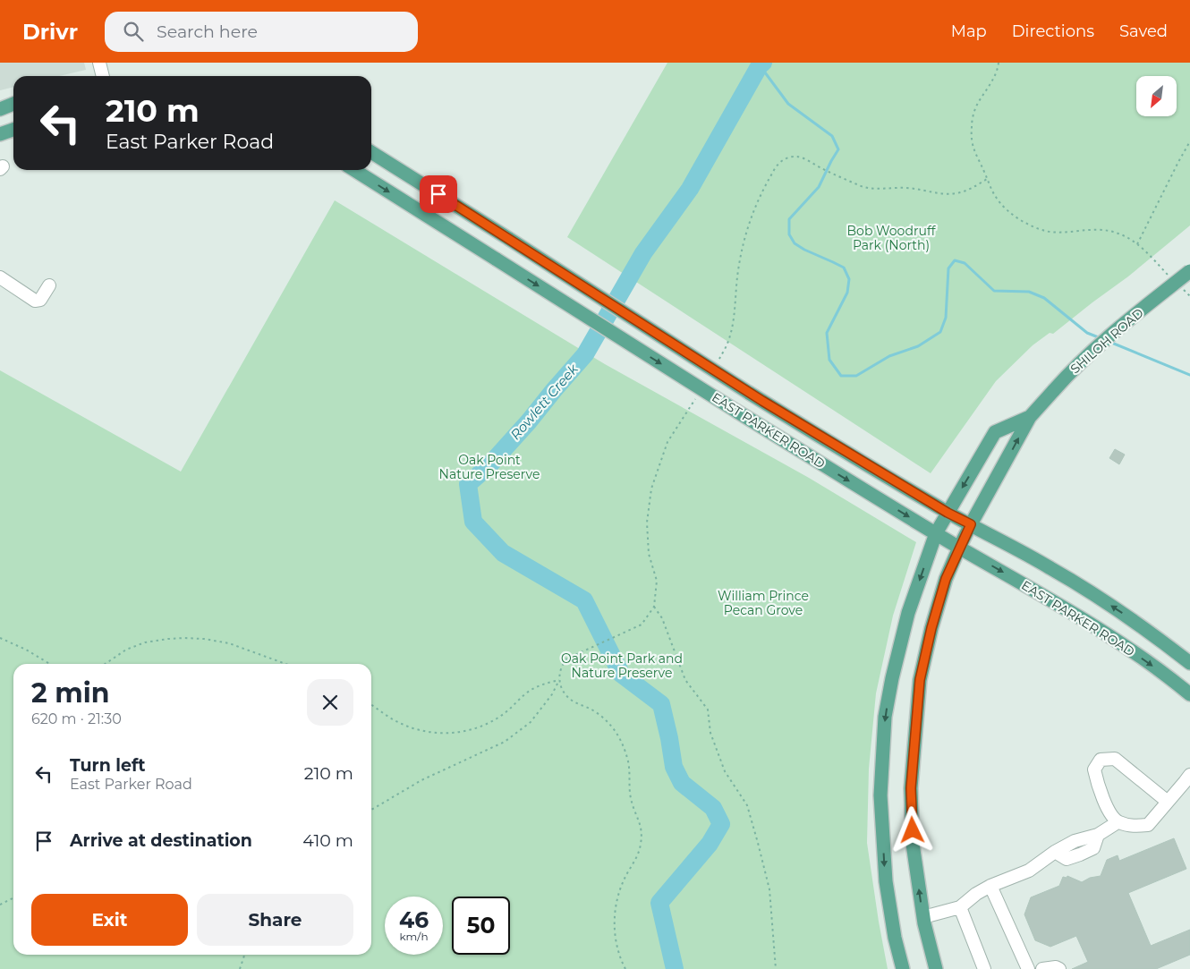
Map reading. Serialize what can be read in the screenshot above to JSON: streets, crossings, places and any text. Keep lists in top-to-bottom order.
{
  "streets": {
    "main road": ["SHILOH ROAD", "EAST PARKER ROAD"]
  },
  "crossings": [
    ["SHILOH ROAD", "EAST PARKER ROAD"]
  ],
  "water": ["Rowlett Creek"],
  "parks": [
    "Bob Woodruff Park (North)",
    "Oak Point Nature Preserve",
    "William Prince Pecan Grove",
    "Oak Point Park and Nature Preserve"
  ],
  "north": "bottom left",
  "page": {
    "header": "Drivr",
    "search": "Search here",
    "nav": ["Map", "Directions", "Saved"],
    "turn": ["210 m", "East Parker Road"],
    "heading": ["2 min", "620 m · 21:30"],
    "list": [
      {
        "name": "Turn left",
        "note": "East Parker Road",
        "value": "210 m"
      },
      {
        "name": "Arrive at destination",
        "value": "410 m"
      }
    ],
    "buttons": ["Exit", "Share"],
    "speed": "46 km/h",
    "limit": "50"
  }
}
